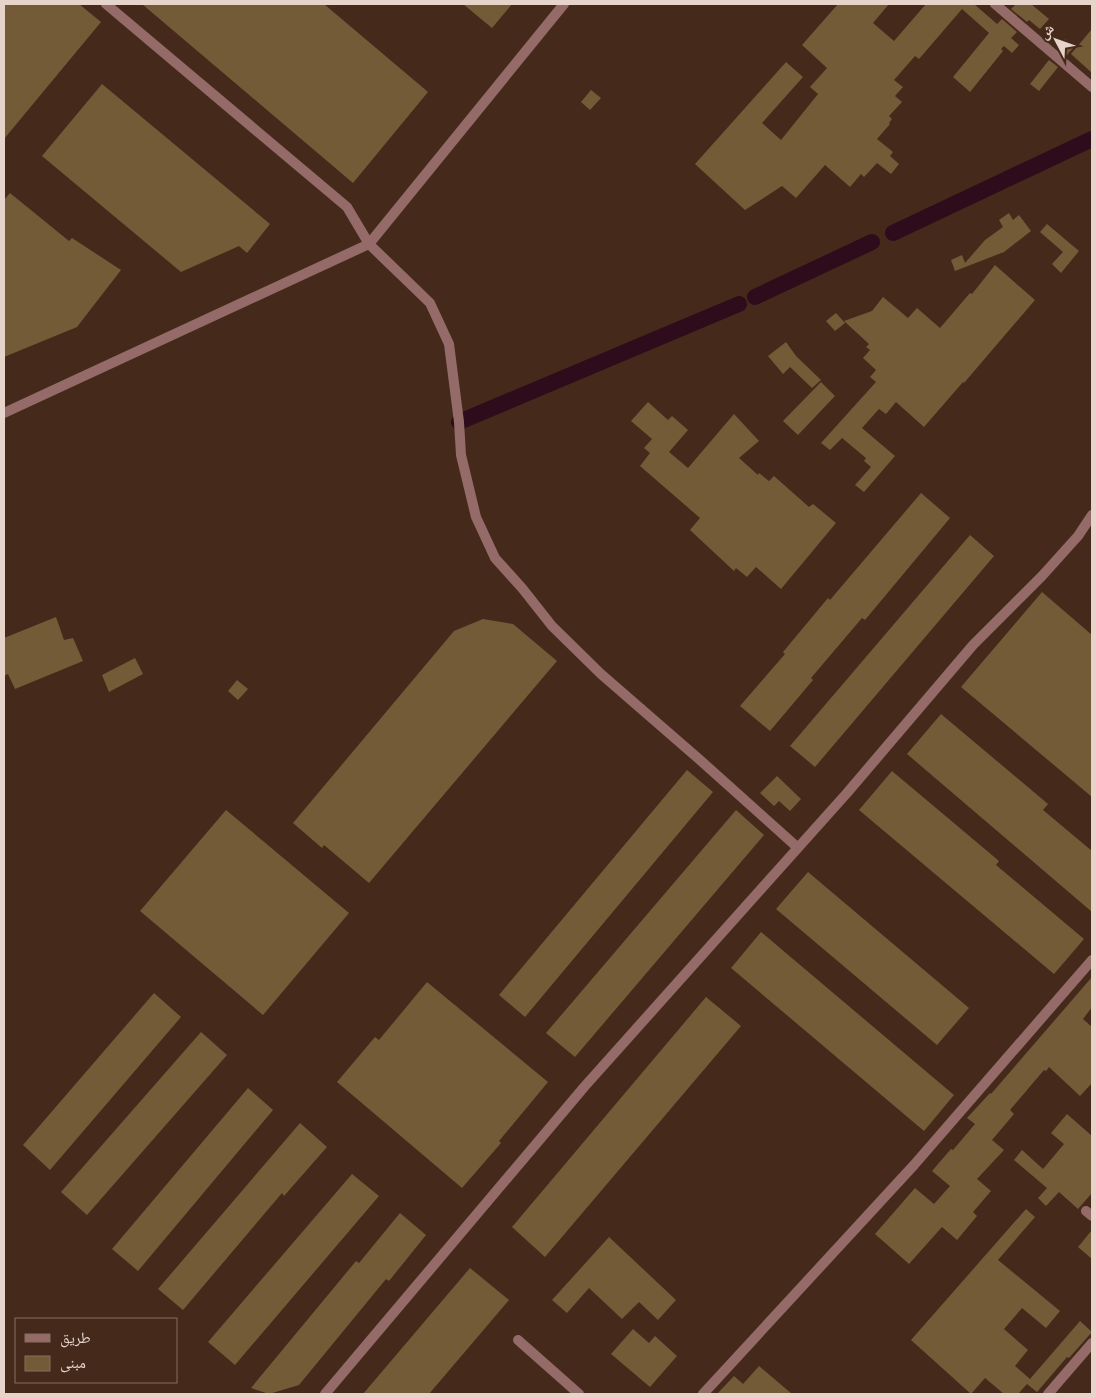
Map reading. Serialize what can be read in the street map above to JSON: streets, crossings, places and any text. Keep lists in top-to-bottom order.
{
  "legend": ["طريق", "مبنى"],
  "north": "top left"
}
